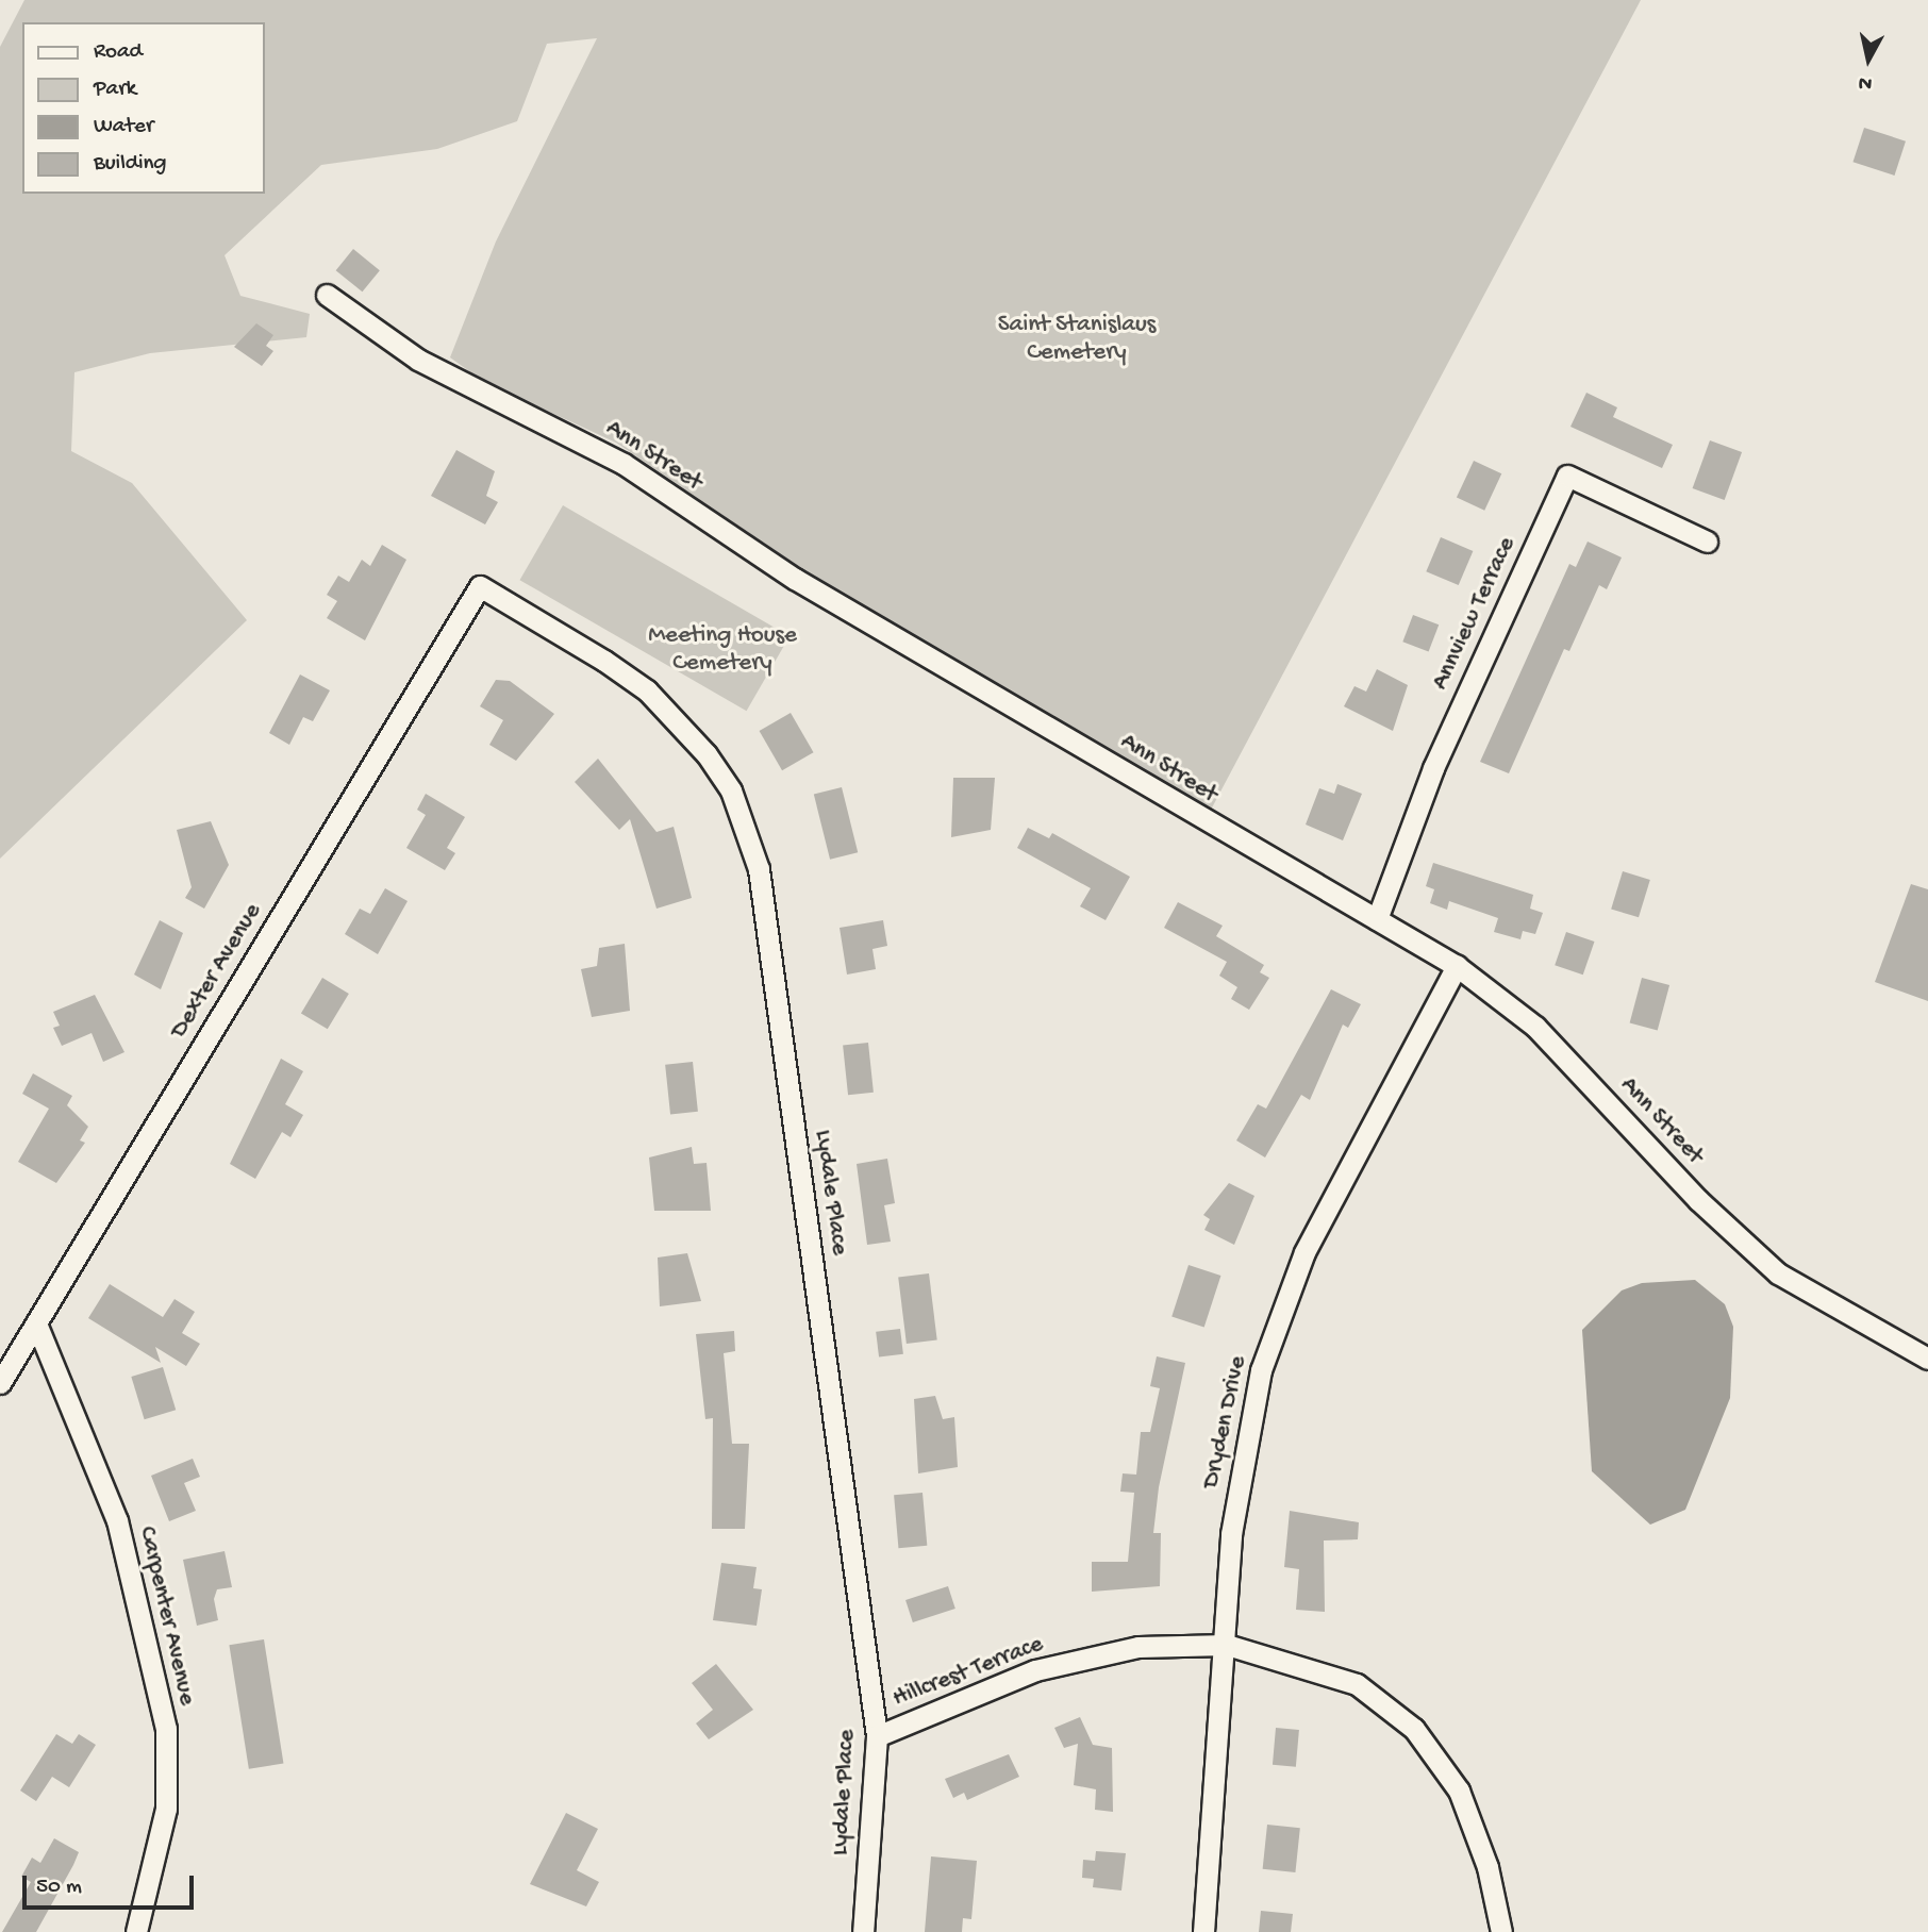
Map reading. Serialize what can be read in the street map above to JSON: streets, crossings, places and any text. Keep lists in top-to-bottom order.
{
  "streets": {
    "street": [
      "Ann Street",
      "Annview Terrace",
      "Dexter Avenue",
      "Lydale Place",
      "Dryden Drive",
      "Carpenter Avenue",
      "Hillcrest Terrace"
    ]
  },
  "crossings": [
    ["Ann Street", "Annview Terrace"],
    ["Ann Street", "Dryden Drive"],
    ["Dexter Avenue", "Lydale Place"],
    ["Dexter Avenue", "Carpenter Avenue"],
    ["Lydale Place", "Hillcrest Terrace"],
    ["Dryden Drive", "Hillcrest Terrace"]
  ],
  "parks": ["Saint Stanislaus Cemetery", "Meeting House Cemetery"],
  "legend": [
    "Road",
    "Park",
    "Water",
    "Building"
  ],
  "scale_bar": "50 m",
  "north": "bottom"
}
